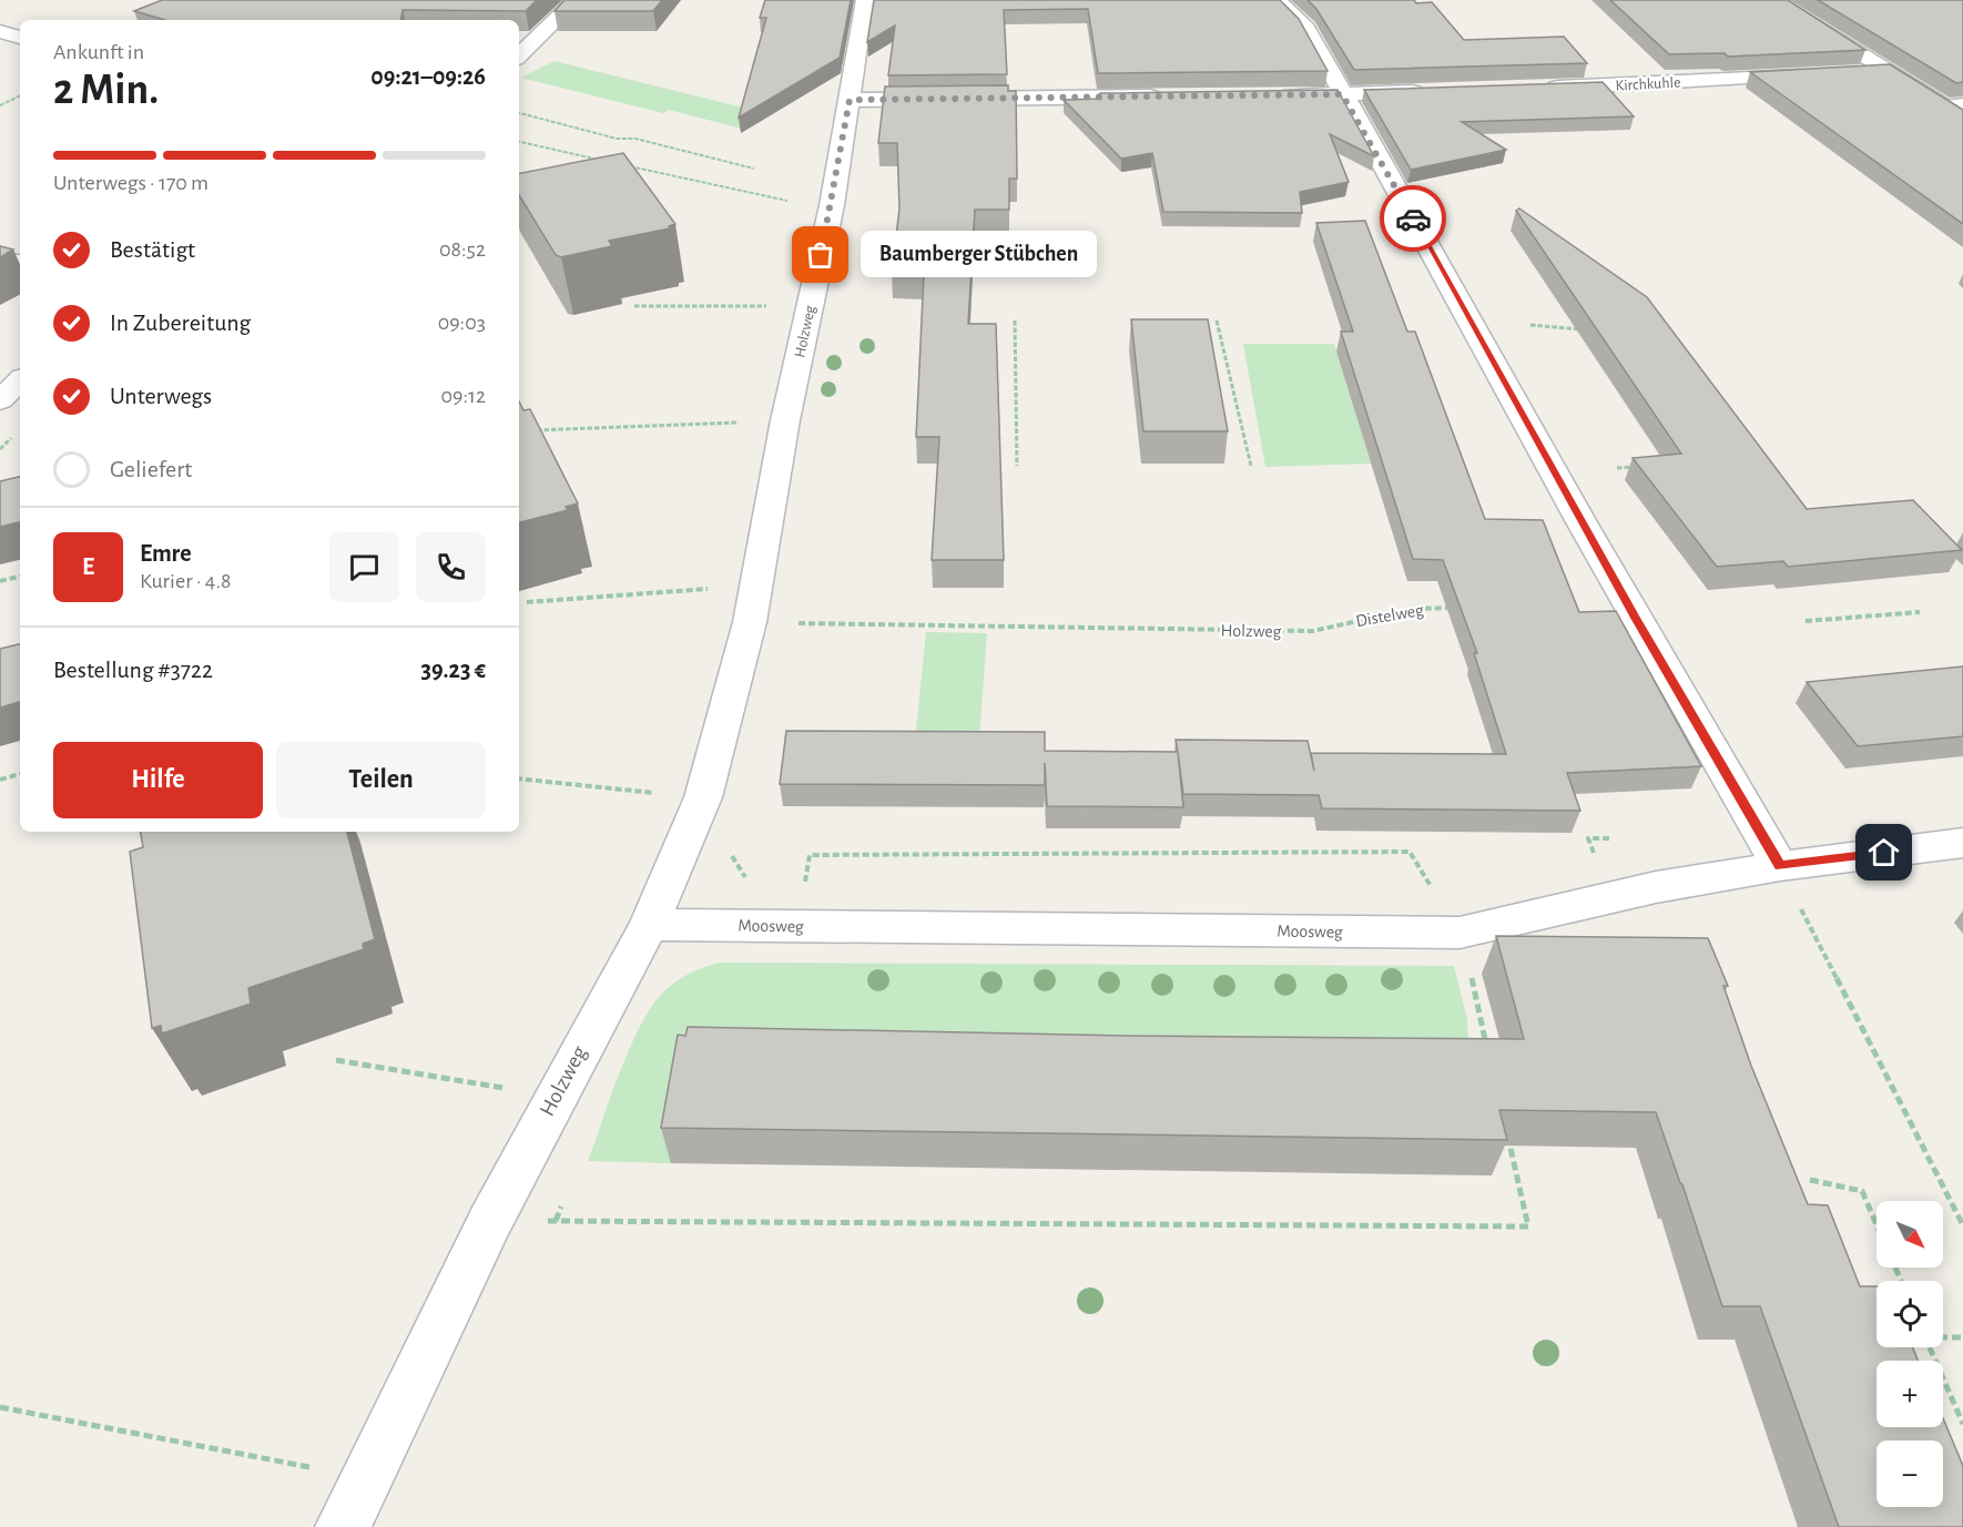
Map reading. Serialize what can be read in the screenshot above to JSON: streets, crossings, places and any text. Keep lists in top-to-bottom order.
{
  "streets": {
    "street": ["Kirchkuhle", "Holzweg", "Moosweg"],
    "path": ["Distelweg"]
  },
  "crossings": [
    ["Holzweg", "Distelweg"],
    ["Holzweg", "Moosweg"]
  ],
  "places": ["Baumberger Stübchen"],
  "north": "bottom right",
  "page": {
    "heading": ["2 Min.", "Ankunft in", "09:21–09:26"],
    "panel": [
      "Emre",
      "Kurier · 4.8",
      "Bestellung #3722",
      "39.23 €"
    ],
    "bar": "Unterwegs · 170 m",
    "list": [
      ["Bestätigt", "08:52"],
      ["In Zubereitung", "09:03"],
      ["Unterwegs", "09:12"],
      "Geliefert"
    ],
    "bubble": "Baumberger Stübchen",
    "round": "E",
    "buttons": ["Hilfe", "Teilen"],
    "map_buttons": ["+", "−"]
  }
}
